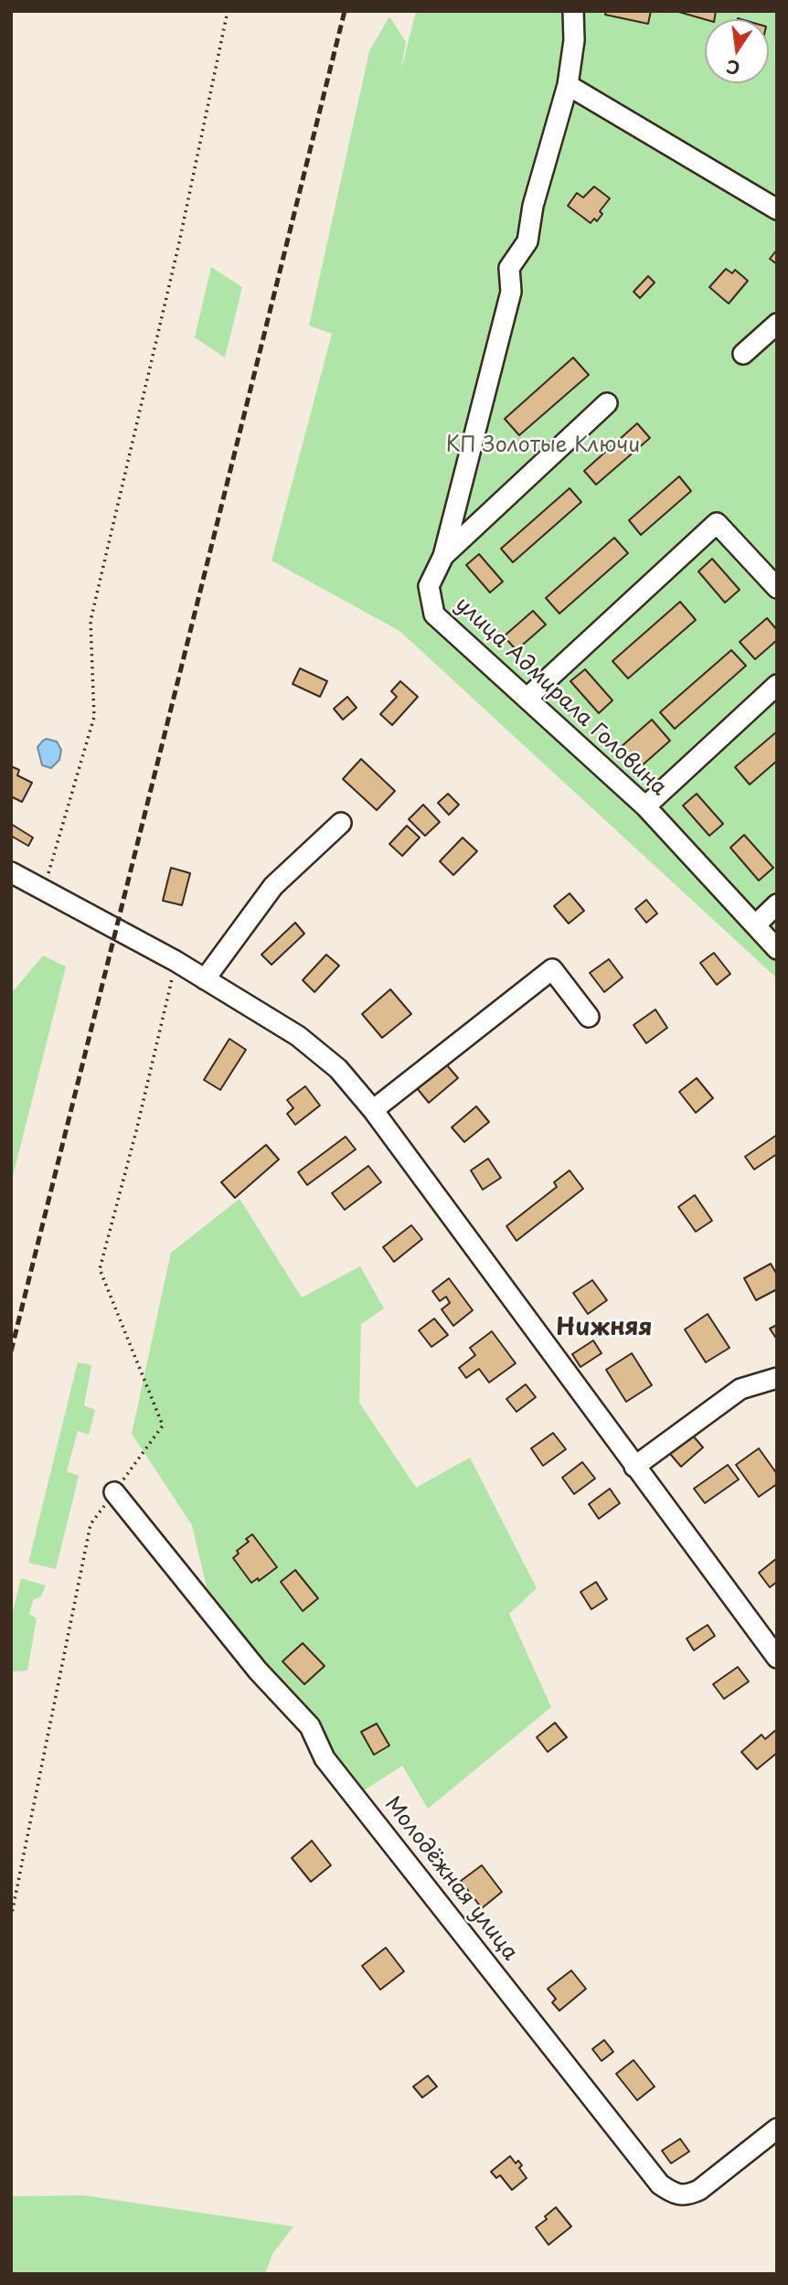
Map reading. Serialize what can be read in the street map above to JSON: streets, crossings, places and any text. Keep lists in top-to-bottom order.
{
  "streets": {
    "street": ["улица Адмирала Головина", "Молодёжная улица"]
  },
  "districts": ["Нижняя"],
  "parks": ["КП Золотые Ключи"],
  "north": "bottom"
}
